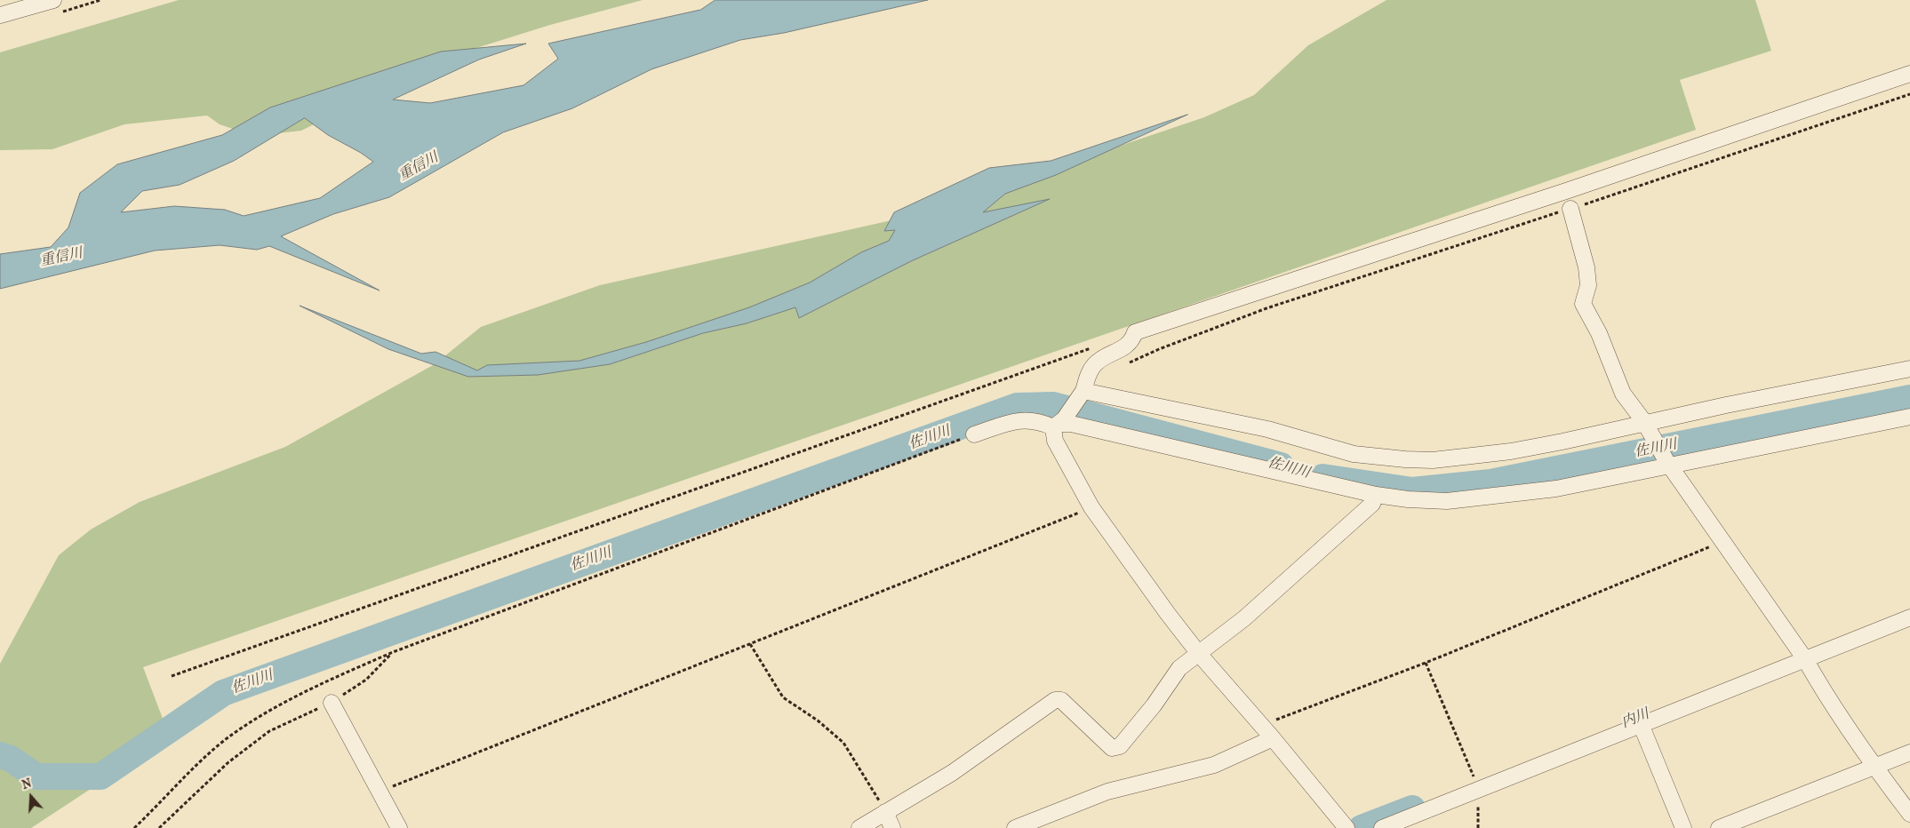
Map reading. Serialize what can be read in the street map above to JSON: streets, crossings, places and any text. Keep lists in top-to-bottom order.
{
  "water": ["重信川", "佐川川", "内川"],
  "north": "top"
}
